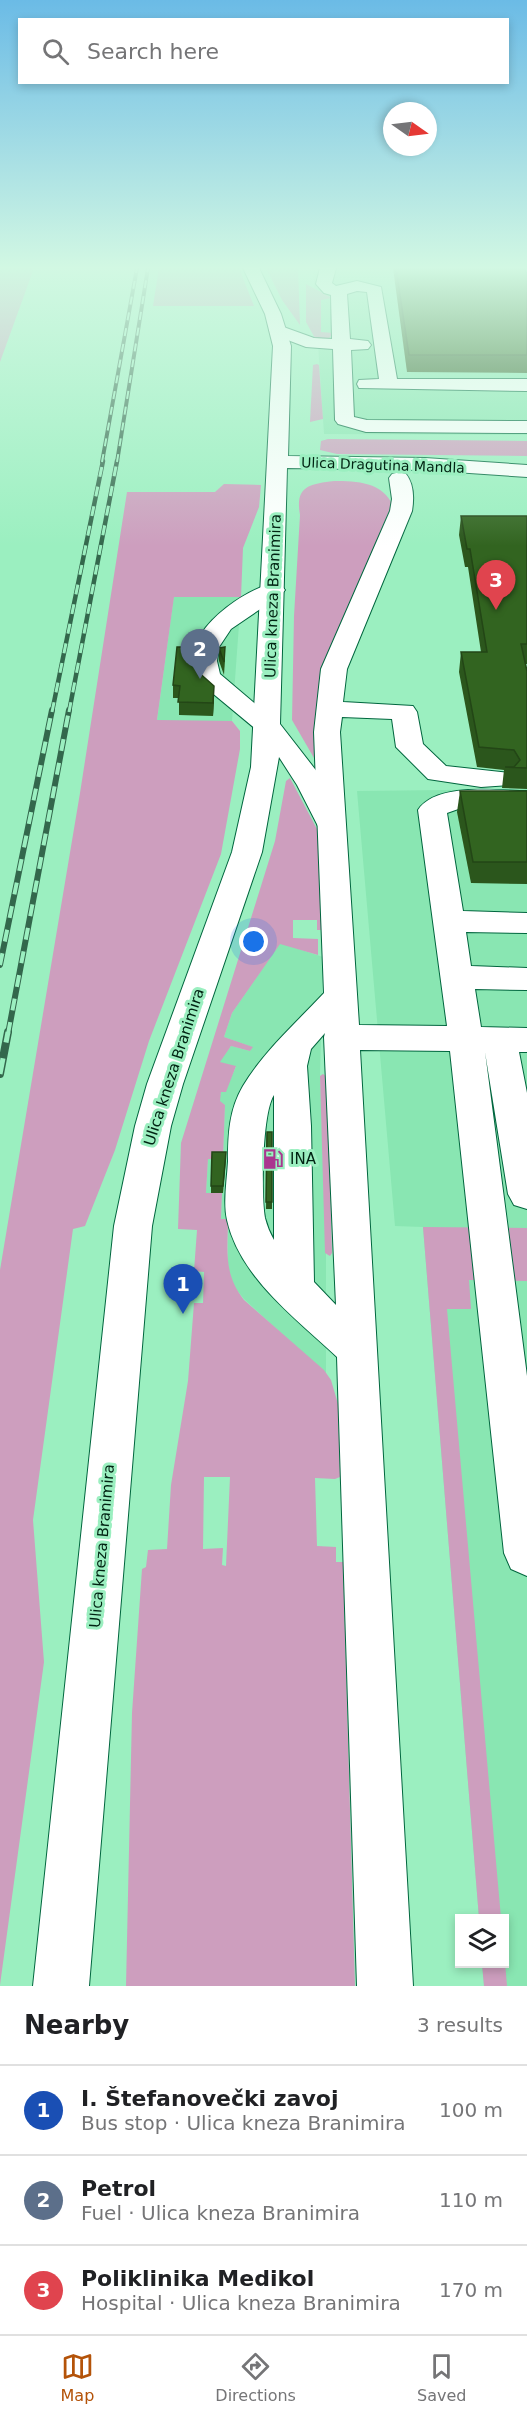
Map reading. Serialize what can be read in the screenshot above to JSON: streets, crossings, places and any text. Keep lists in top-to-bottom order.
{
  "streets": {
    "main road": ["Ulica Dragutina Mandla", "Ulica kneza Branimira"]
  },
  "crossings": [
    ["Ulica Dragutina Mandla", "Ulica kneza Branimira"]
  ],
  "places": {
    "fuel station": ["INA"]
  },
  "north": "right",
  "page": {
    "search": "Search here",
    "pins": ["3", "2", "1"],
    "heading": ["Nearby", "3 results"],
    "list": [
      {
        "mark": "1",
        "name": "I. Štefanovečki zavoj",
        "note": "Bus stop · Ulica kneza Branimira",
        "value": "100 m"
      },
      {
        "mark": "2",
        "name": "Petrol",
        "note": "Fuel · Ulica kneza Branimira",
        "value": "110 m"
      },
      {
        "mark": "3",
        "name": "Poliklinika Medikol",
        "note": "Hospital · Ulica kneza Branimira",
        "value": "170 m"
      }
    ],
    "nav": ["Map", "Directions", "Saved"]
  }
}
